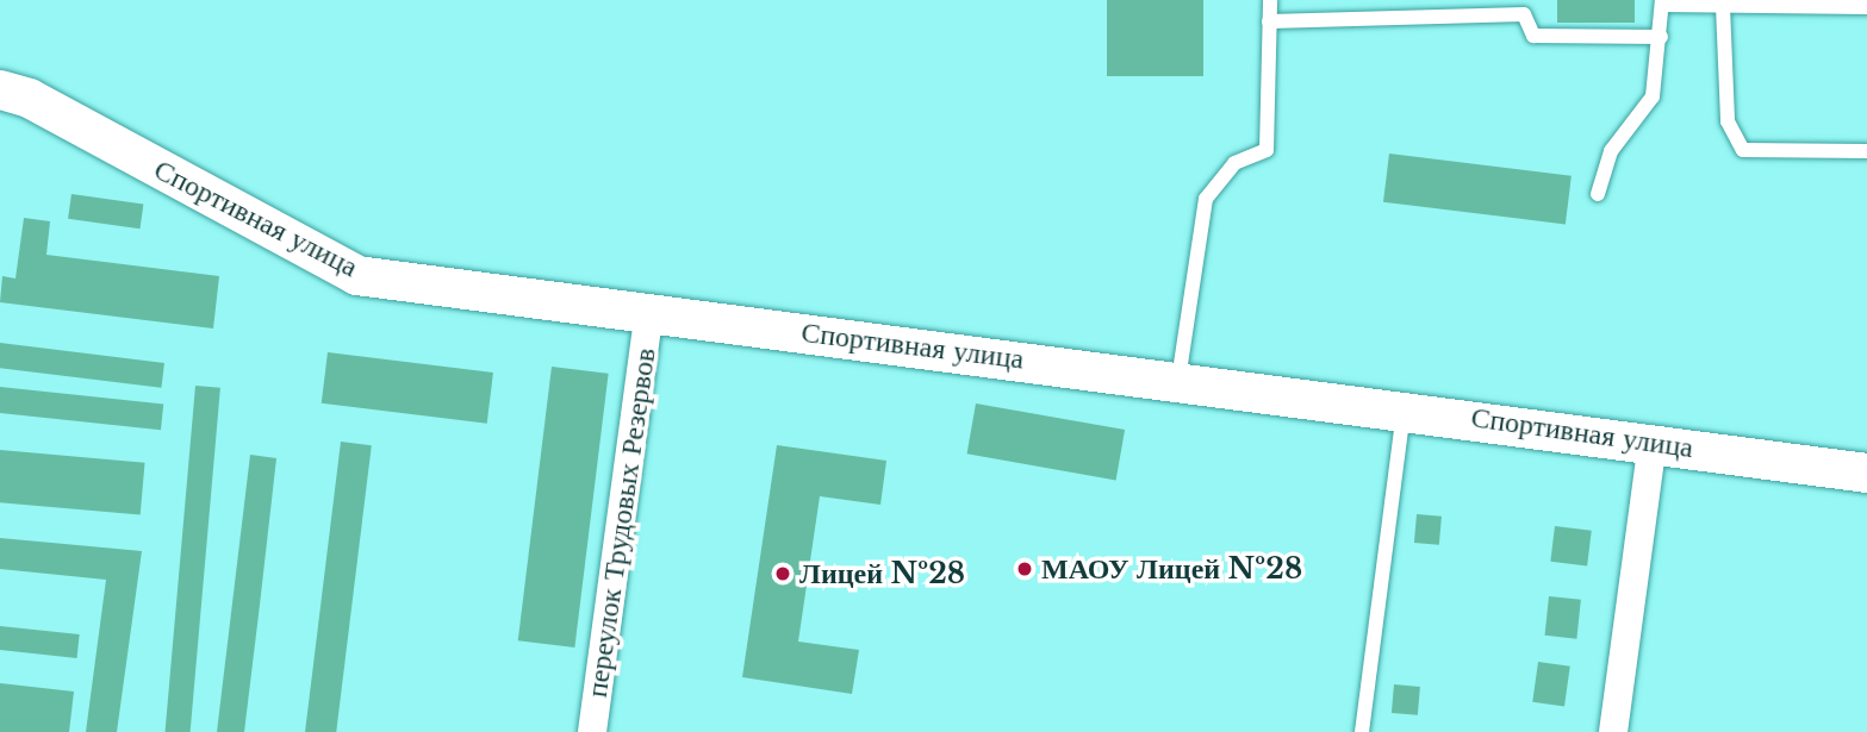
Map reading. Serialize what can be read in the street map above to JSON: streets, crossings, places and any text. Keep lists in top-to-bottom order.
{
  "streets": {
    "street": ["Спортивная улица", "переулок Трудовых Резервов"]
  },
  "crossings": [
    ["Спортивная улица", "переулок Трудовых Резервов"]
  ],
  "places": ["МАОУ Лицей №28", "Лицей №28"]
}
